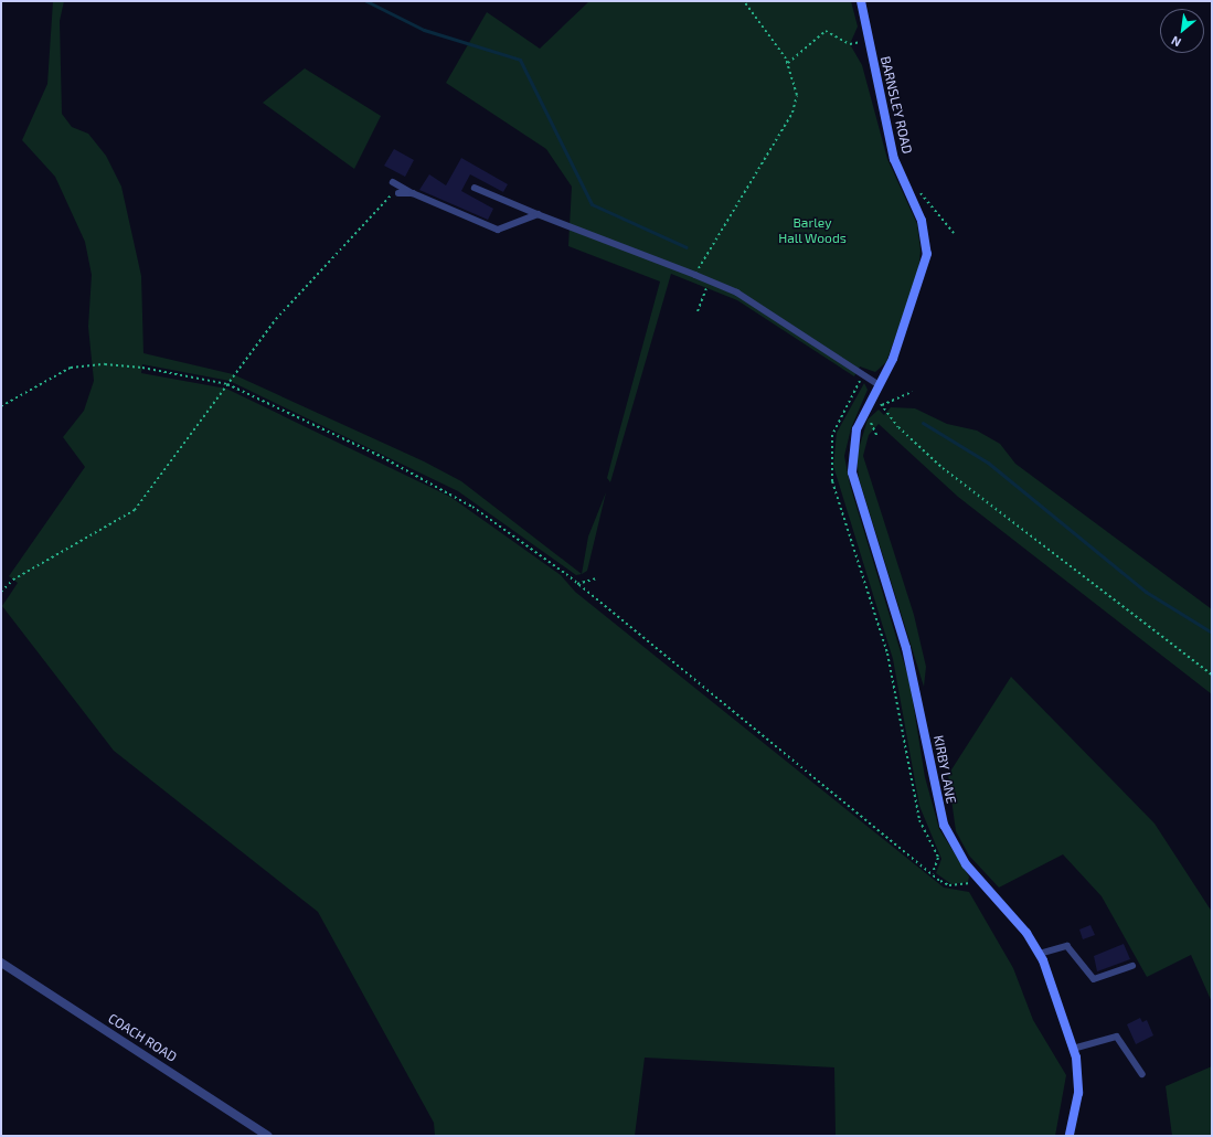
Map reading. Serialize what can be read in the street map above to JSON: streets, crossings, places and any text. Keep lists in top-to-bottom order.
{
  "streets": {
    "main road": ["BARNSLEY ROAD", "KIRBY LANE"],
    "street": ["COACH ROAD"]
  },
  "crossings": [
    ["BARNSLEY ROAD", "KIRBY LANE"]
  ],
  "parks": ["Barley Hall Woods"],
  "north": "bottom left"
}
